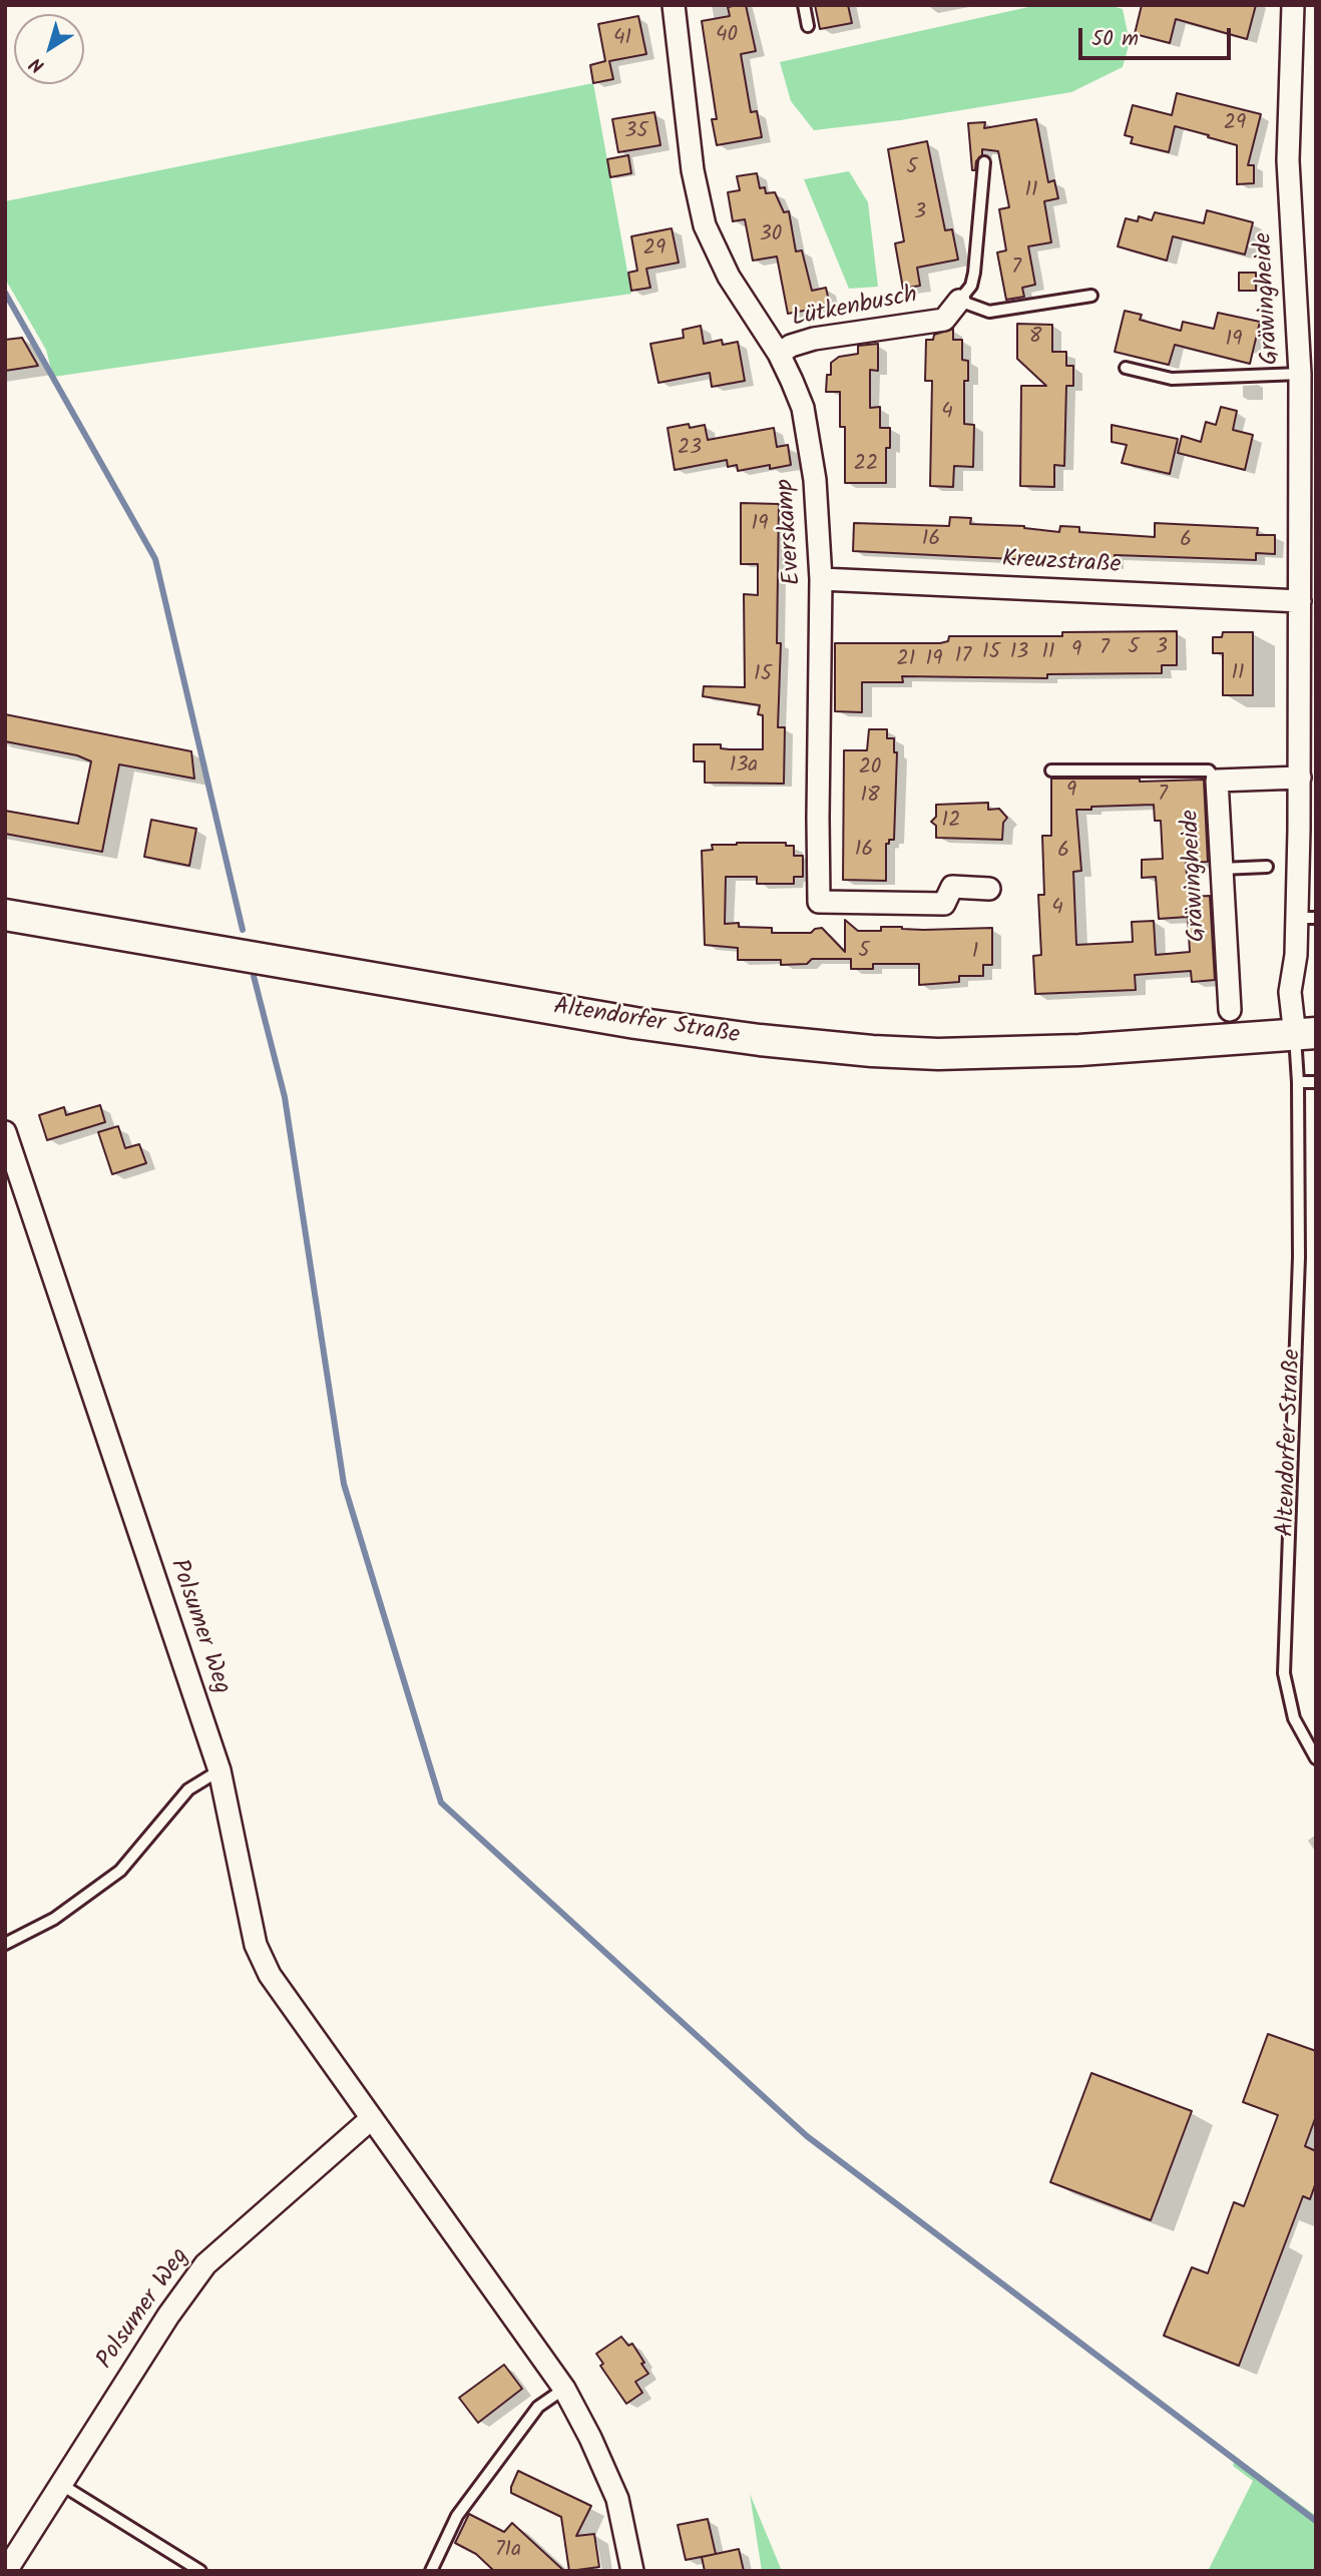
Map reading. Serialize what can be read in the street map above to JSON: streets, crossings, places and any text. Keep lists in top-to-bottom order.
{
  "streets": {
    "street": [
      "Gräwingheide",
      "Lütkenbusch",
      "Everskamp",
      "Kreuzstraße",
      "Altendorfer Straße",
      "Polsumer Weg"
    ]
  },
  "crossings": [
    ["Gräwingheide", "Kreuzstraße"],
    ["Gräwingheide", "Altendorfer Straße"],
    ["Lütkenbusch", "Everskamp"],
    ["Everskamp", "Kreuzstraße"]
  ],
  "house_numbers": [
    "40",
    "41",
    "29",
    "35",
    "5",
    "11",
    "3",
    "30",
    "29",
    "7",
    "8",
    "19",
    "4",
    "23",
    "22",
    "19",
    "16",
    "6",
    "5",
    "3",
    "7",
    "9",
    "15",
    "13",
    "11",
    "17",
    "21",
    "19",
    "11",
    "15",
    "13a",
    "20",
    "9",
    "7",
    "18",
    "12",
    "16",
    "6",
    "4",
    "5",
    "1",
    "71a"
  ],
  "scale_bar": "50 m",
  "north": "bottom left"
}
